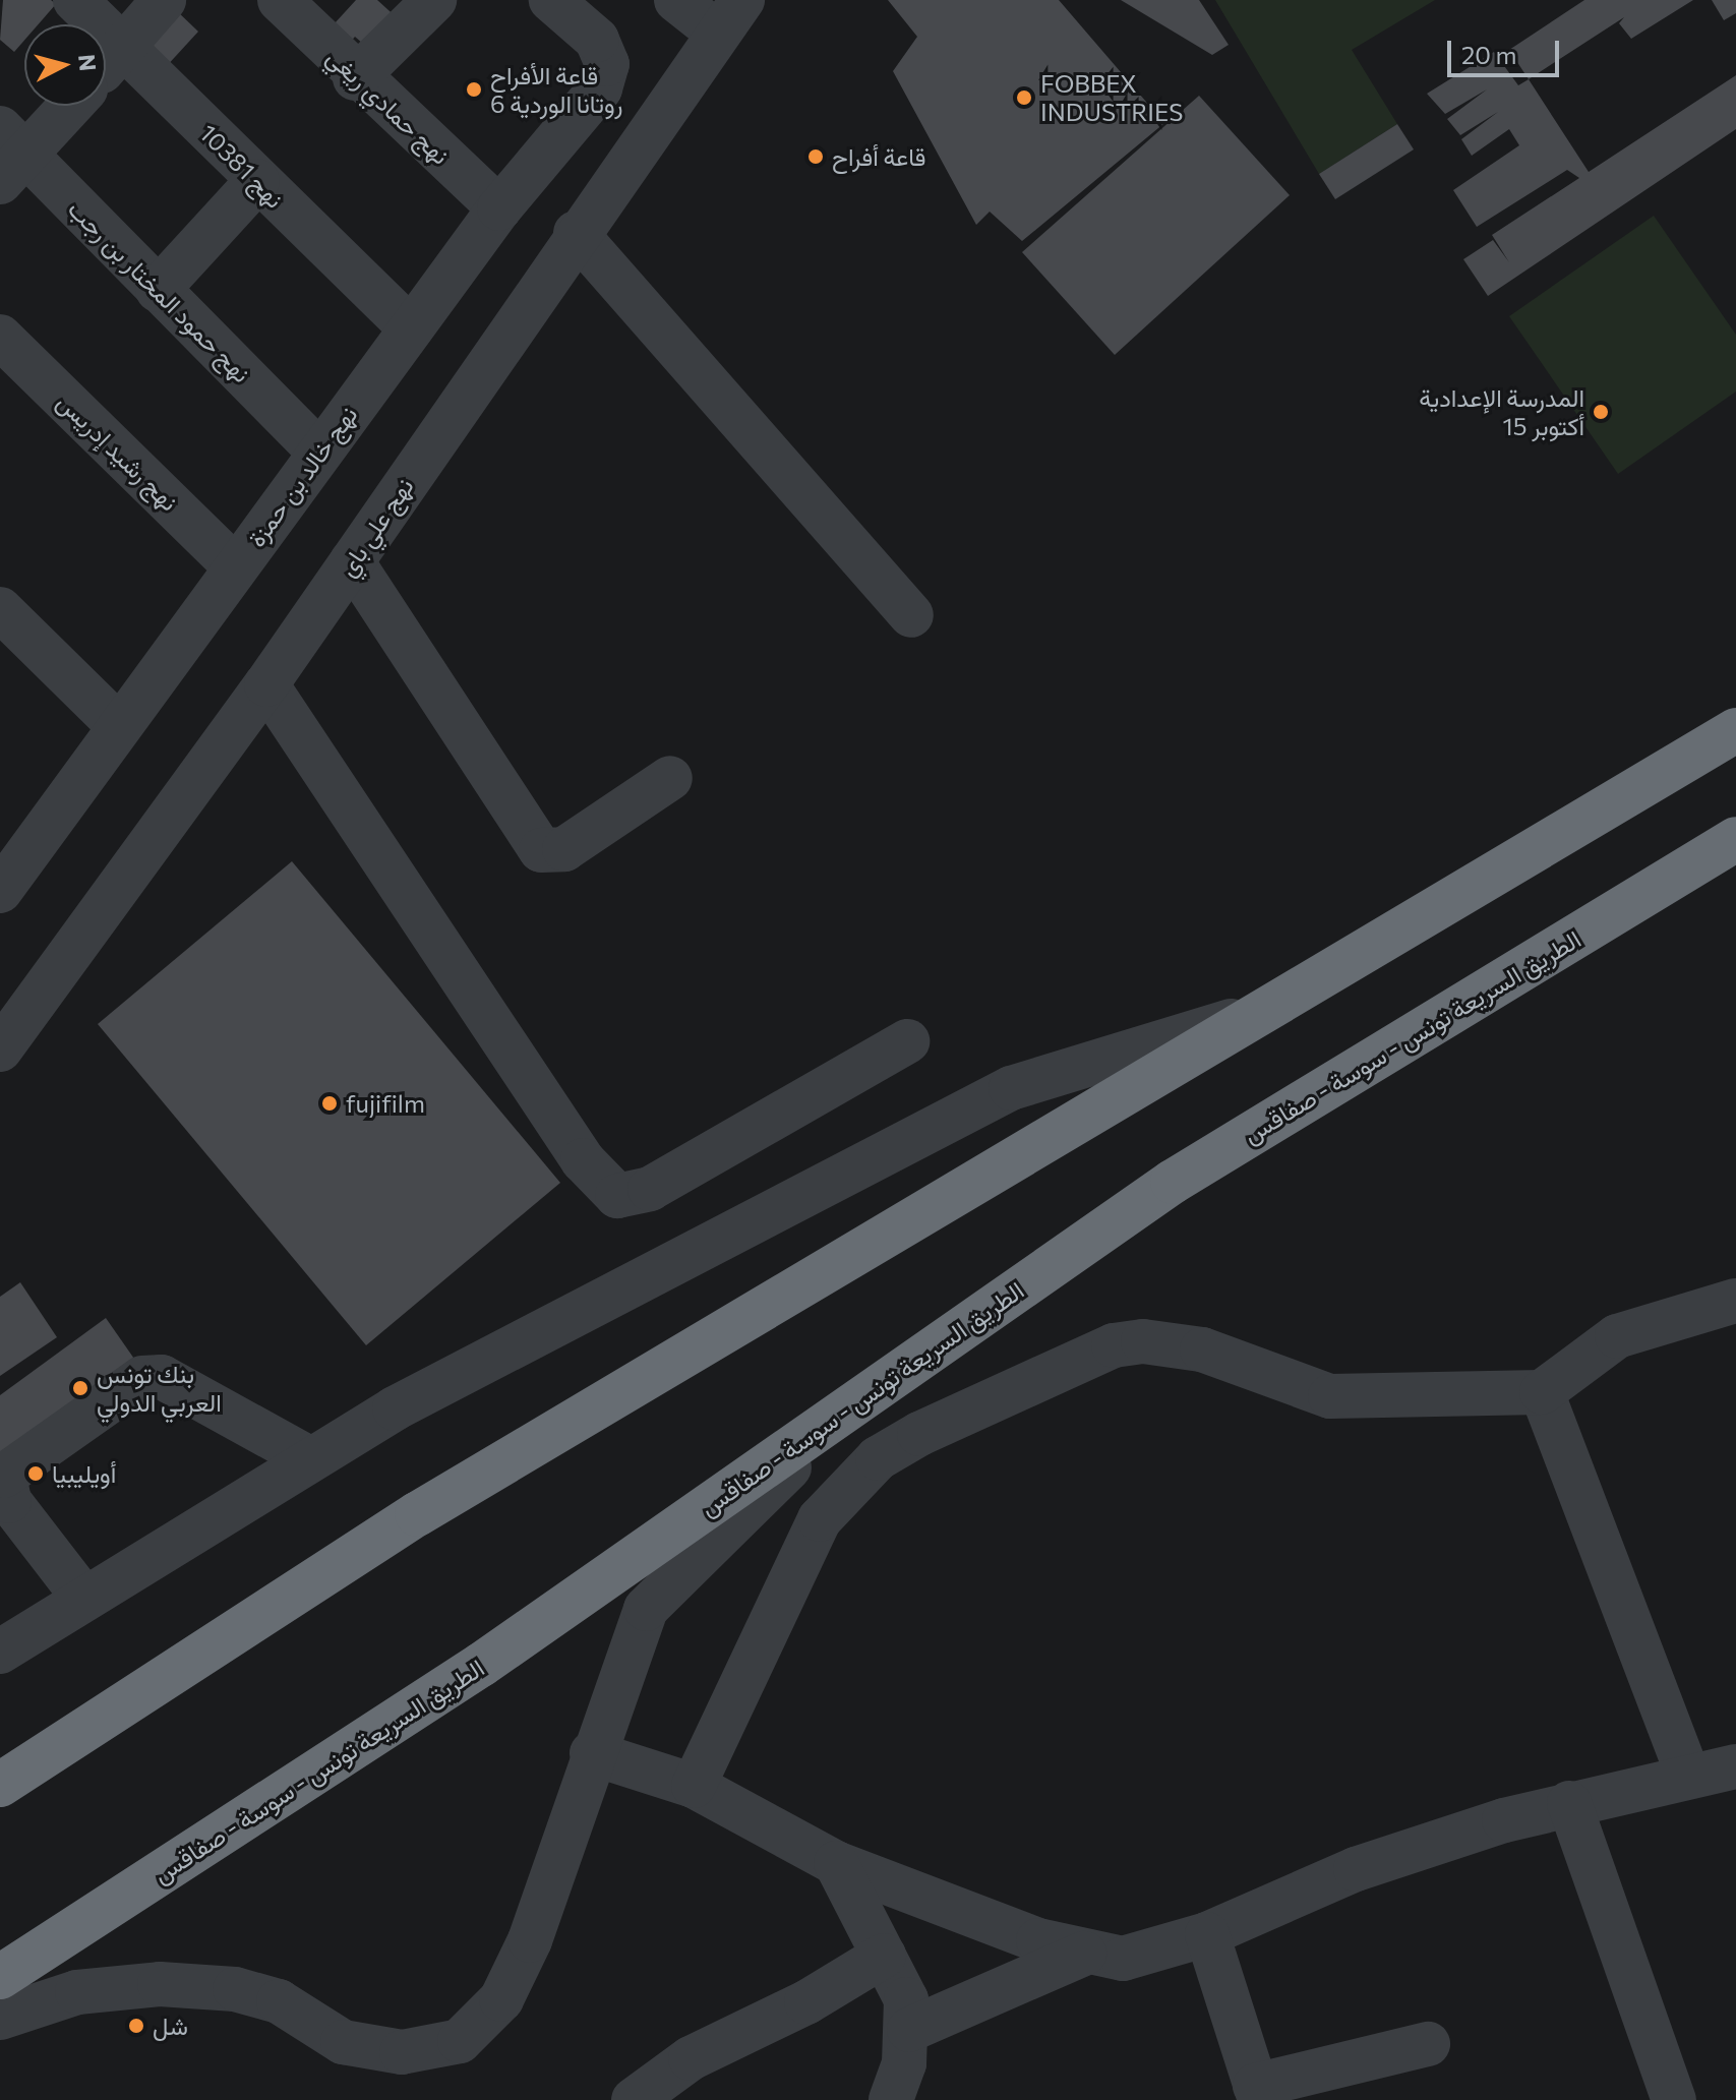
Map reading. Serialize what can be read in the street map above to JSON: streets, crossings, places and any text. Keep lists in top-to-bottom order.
{
  "streets": {
    "highway": ["الطريق السريعة تونس - سوسة - صفاقس"],
    "street": [
      "نهج حمادي ريغي",
      "نهج 10381",
      "نهج حمود المختار بن رجب",
      "نهج رشيد إدريس",
      "نهج خالد بن حمزة",
      "نهج علي باي"
    ]
  },
  "crossings": [
    ["نهج حمادي ريغي", "نهج خالد بن حمزة"],
    ["نهج 10381", "نهج خالد بن حمزة"],
    ["نهج حمود المختار بن رجب", "نهج خالد بن حمزة"],
    ["نهج رشيد إدريس", "نهج خالد بن حمزة"]
  ],
  "places": [
    "قاعة الأفراح روتانا الوردية 6",
    "FOBBEX INDUSTRIES",
    "قاعة أفراح",
    "المدرسة الإعدادية 15 أكتوبر",
    "fujifilm",
    "بنك تونس العربي الدولي",
    "أويليبيا",
    "شل"
  ],
  "scale_bar": "20 m",
  "north": "right"
}
